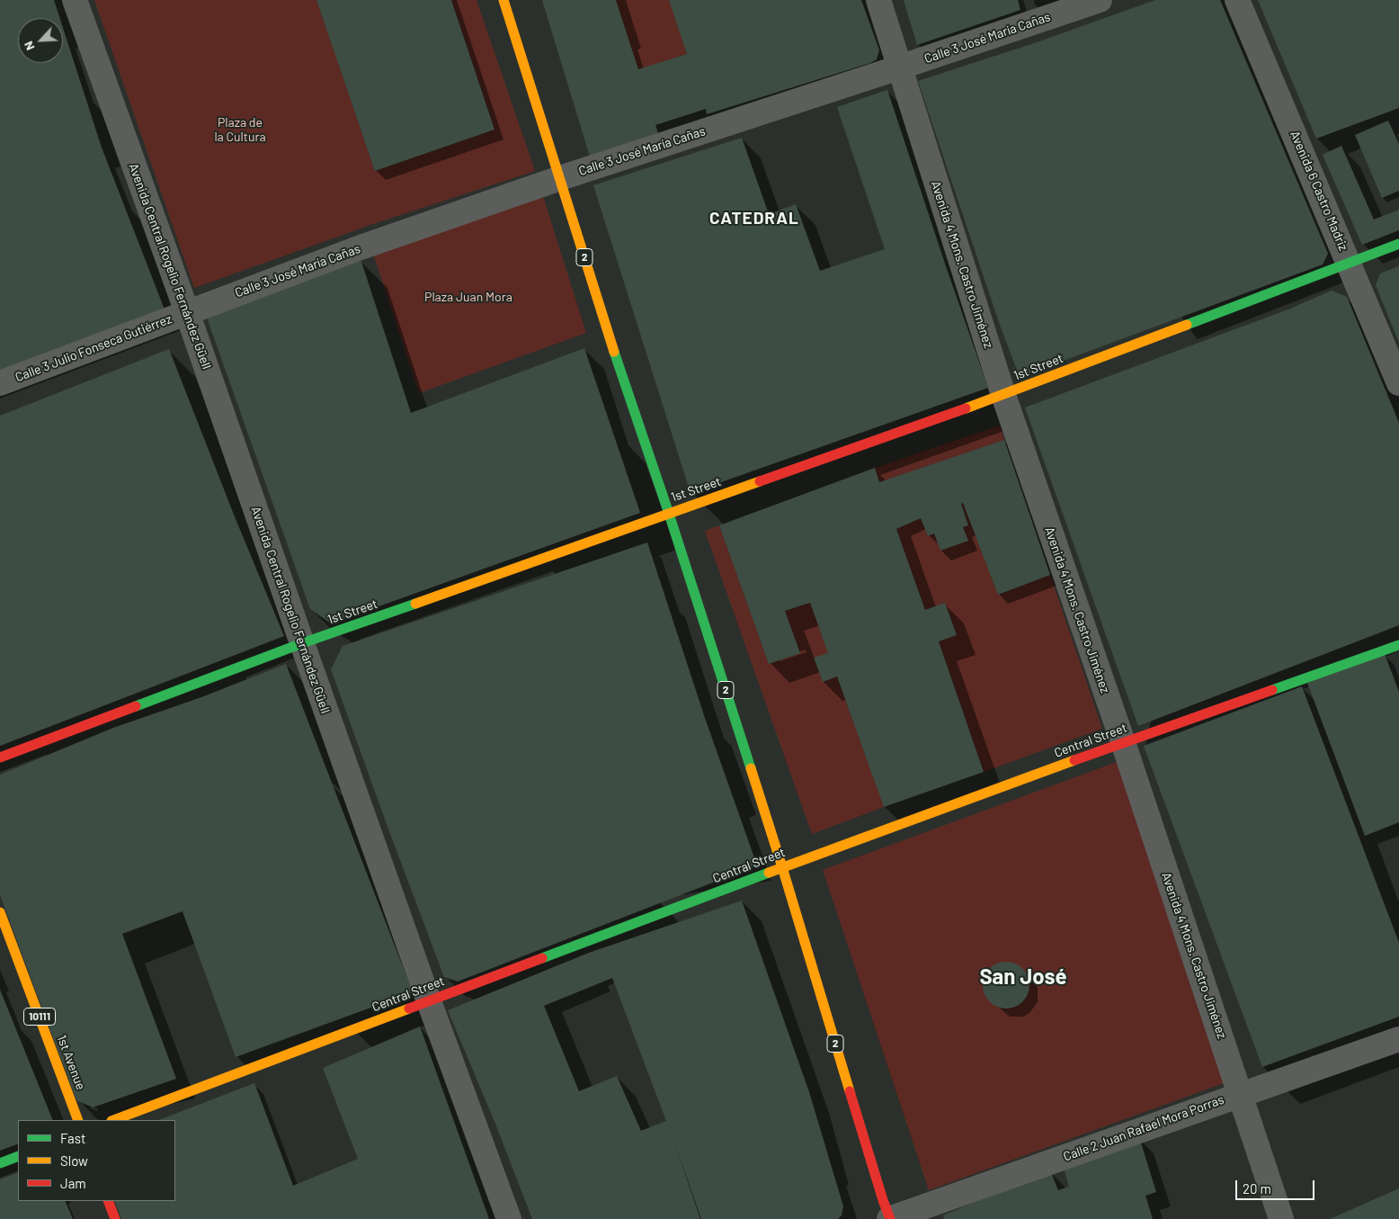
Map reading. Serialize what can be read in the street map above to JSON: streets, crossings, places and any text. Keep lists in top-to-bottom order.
{
  "streets": {
    "main road": [
      "2",
      "1st Street",
      "Central Street",
      "10111",
      "1st Avenue"
    ],
    "street": [
      "Calle 3 José María Cañas",
      "Avenida 6 Castro Madriz",
      "Avenida 4 Mons. Castro Jiménez",
      "Avenida Central Rogelio Fernández Güell",
      "Calle 3 Julio Fonseca Gutiérrez",
      "Calle 2 Juan Rafael Mora Porras"
    ]
  },
  "crossings": [
    ["Calle 3 José María Cañas", "2"],
    ["Calle 3 José María Cañas", "Avenida 4 Mons. Castro Jiménez"],
    ["Calle 3 José María Cañas", "Avenida Central Rogelio Fernández Güell"],
    ["Calle 3 José María Cañas", "Calle 3 Julio Fonseca Gutiérrez"],
    ["Avenida 6 Castro Madriz", "1st Street"],
    ["2", "1st Street"],
    ["2", "Central Street"],
    ["2", "Calle 2 Juan Rafael Mora Porras"],
    ["Avenida 4 Mons. Castro Jiménez", "1st Street"],
    ["Avenida 4 Mons. Castro Jiménez", "Central Street"],
    ["Avenida 4 Mons. Castro Jiménez", "Calle 2 Juan Rafael Mora Porras"],
    ["Avenida Central Rogelio Fernández Güell", "Calle 3 Julio Fonseca Gutiérrez"],
    ["Avenida Central Rogelio Fernández Güell", "1st Street"],
    ["Avenida Central Rogelio Fernández Güell", "Central Street"]
  ],
  "districts": ["CATEDRAL", "San José"],
  "parks": ["Plaza de la Cultura", "Plaza Juan Mora"],
  "legend": ["Fast", "Slow", "Jam"],
  "scale_bar": "20 m",
  "north": "bottom left"
}
